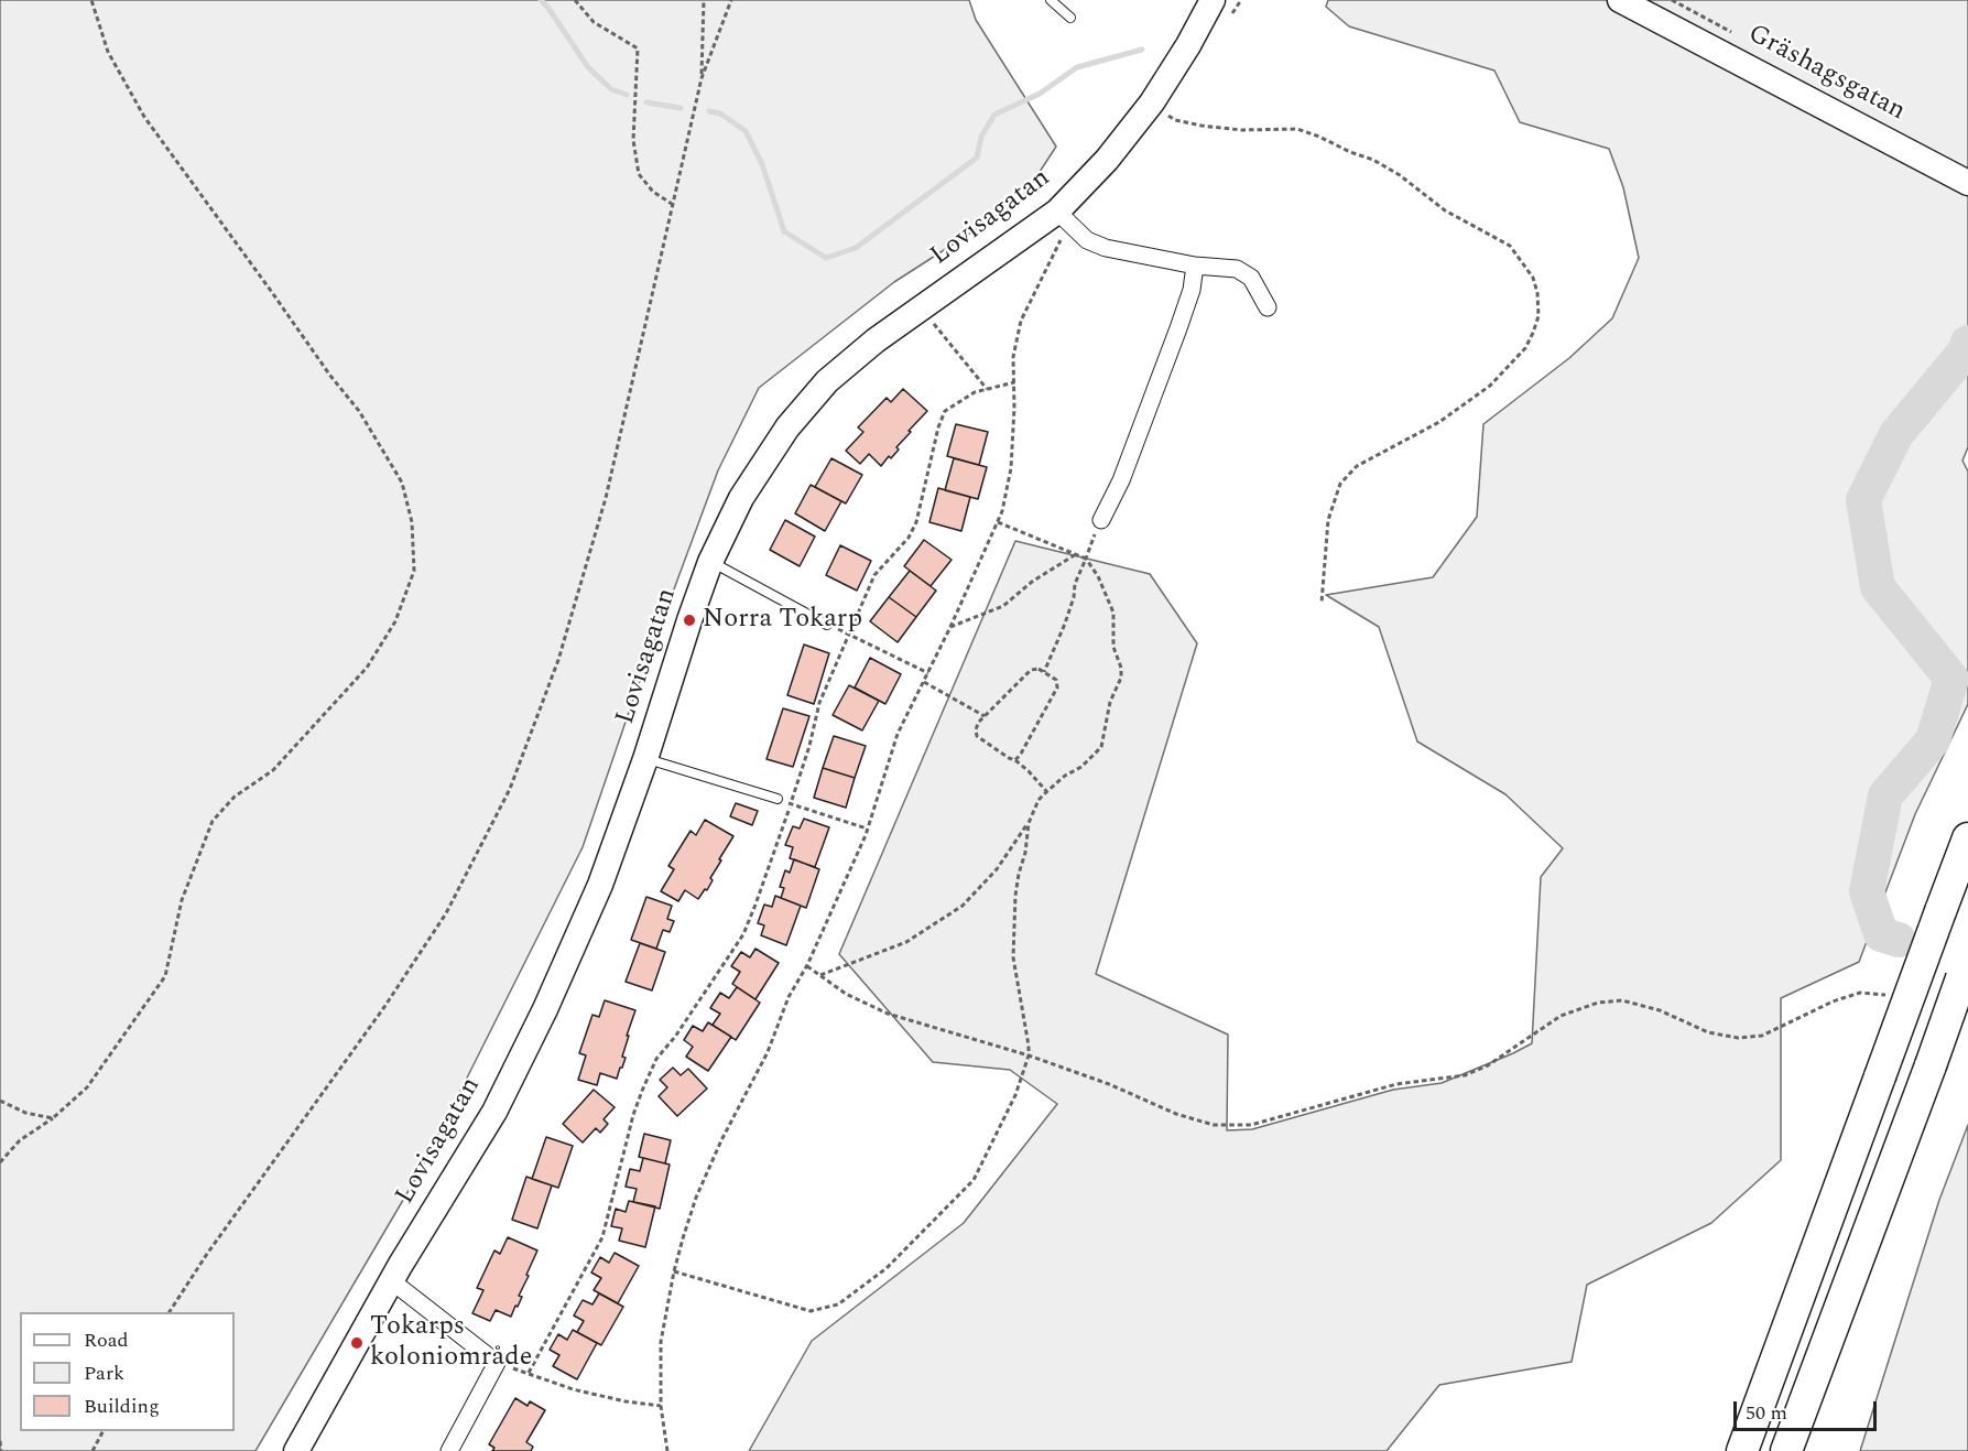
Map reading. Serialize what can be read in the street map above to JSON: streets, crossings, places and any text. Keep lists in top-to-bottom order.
{
  "streets": {
    "street": ["Gräshagsgatan", "Lovisagatan"]
  },
  "places": ["Norra Tokarp", "Tokarps koloniområde"],
  "legend": ["Road", "Park", "Building"],
  "scale_bar": "50 m"
}
